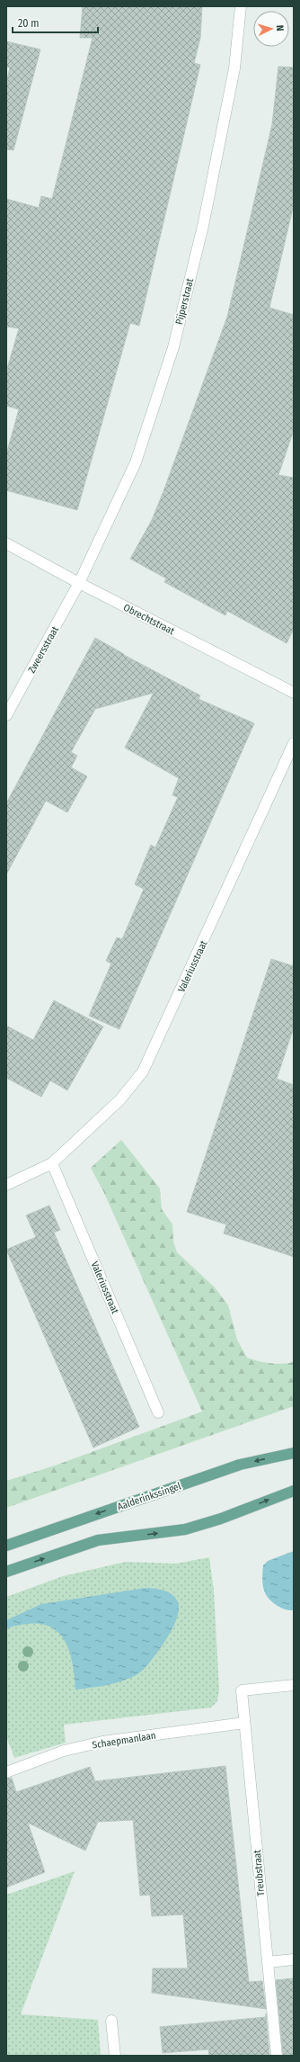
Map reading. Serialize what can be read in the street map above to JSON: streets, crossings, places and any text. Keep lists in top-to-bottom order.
{
  "streets": {
    "main road": ["Aalderinkssingel"],
    "street": [
      "Pijperstraat",
      "Obrechtstraat",
      "Zweersstraat",
      "Valeriusstraat",
      "Schaepmanlaan",
      "Treubstraat"
    ]
  },
  "crossings": [
    ["Pijperstraat", "Obrechtstraat"],
    ["Pijperstraat", "Zweersstraat"],
    ["Obrechtstraat", "Zweersstraat"],
    ["Schaepmanlaan", "Treubstraat"]
  ],
  "scale_bar": "20 m",
  "north": "right"
}
